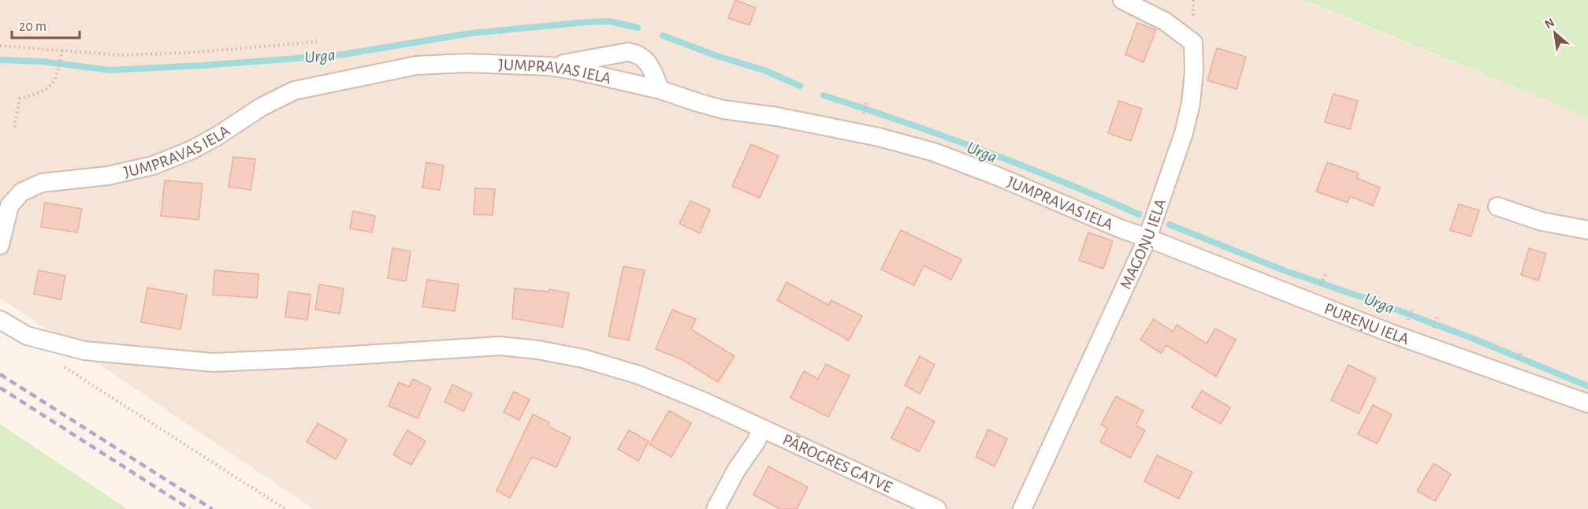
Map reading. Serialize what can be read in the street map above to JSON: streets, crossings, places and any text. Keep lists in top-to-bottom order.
{
  "streets": {
    "street": [
      "JUMPRAVAS IELA",
      "MAGOŅU IELA",
      "PUREŅU IELA",
      "PĀROGRES GATVE"
    ]
  },
  "crossings": [
    ["JUMPRAVAS IELA", "MAGOŅU IELA"],
    ["JUMPRAVAS IELA", "PUREŅU IELA"],
    ["MAGOŅU IELA", "PUREŅU IELA"]
  ],
  "water": ["Urga"],
  "scale_bar": "20 m",
  "north": "top left"
}
